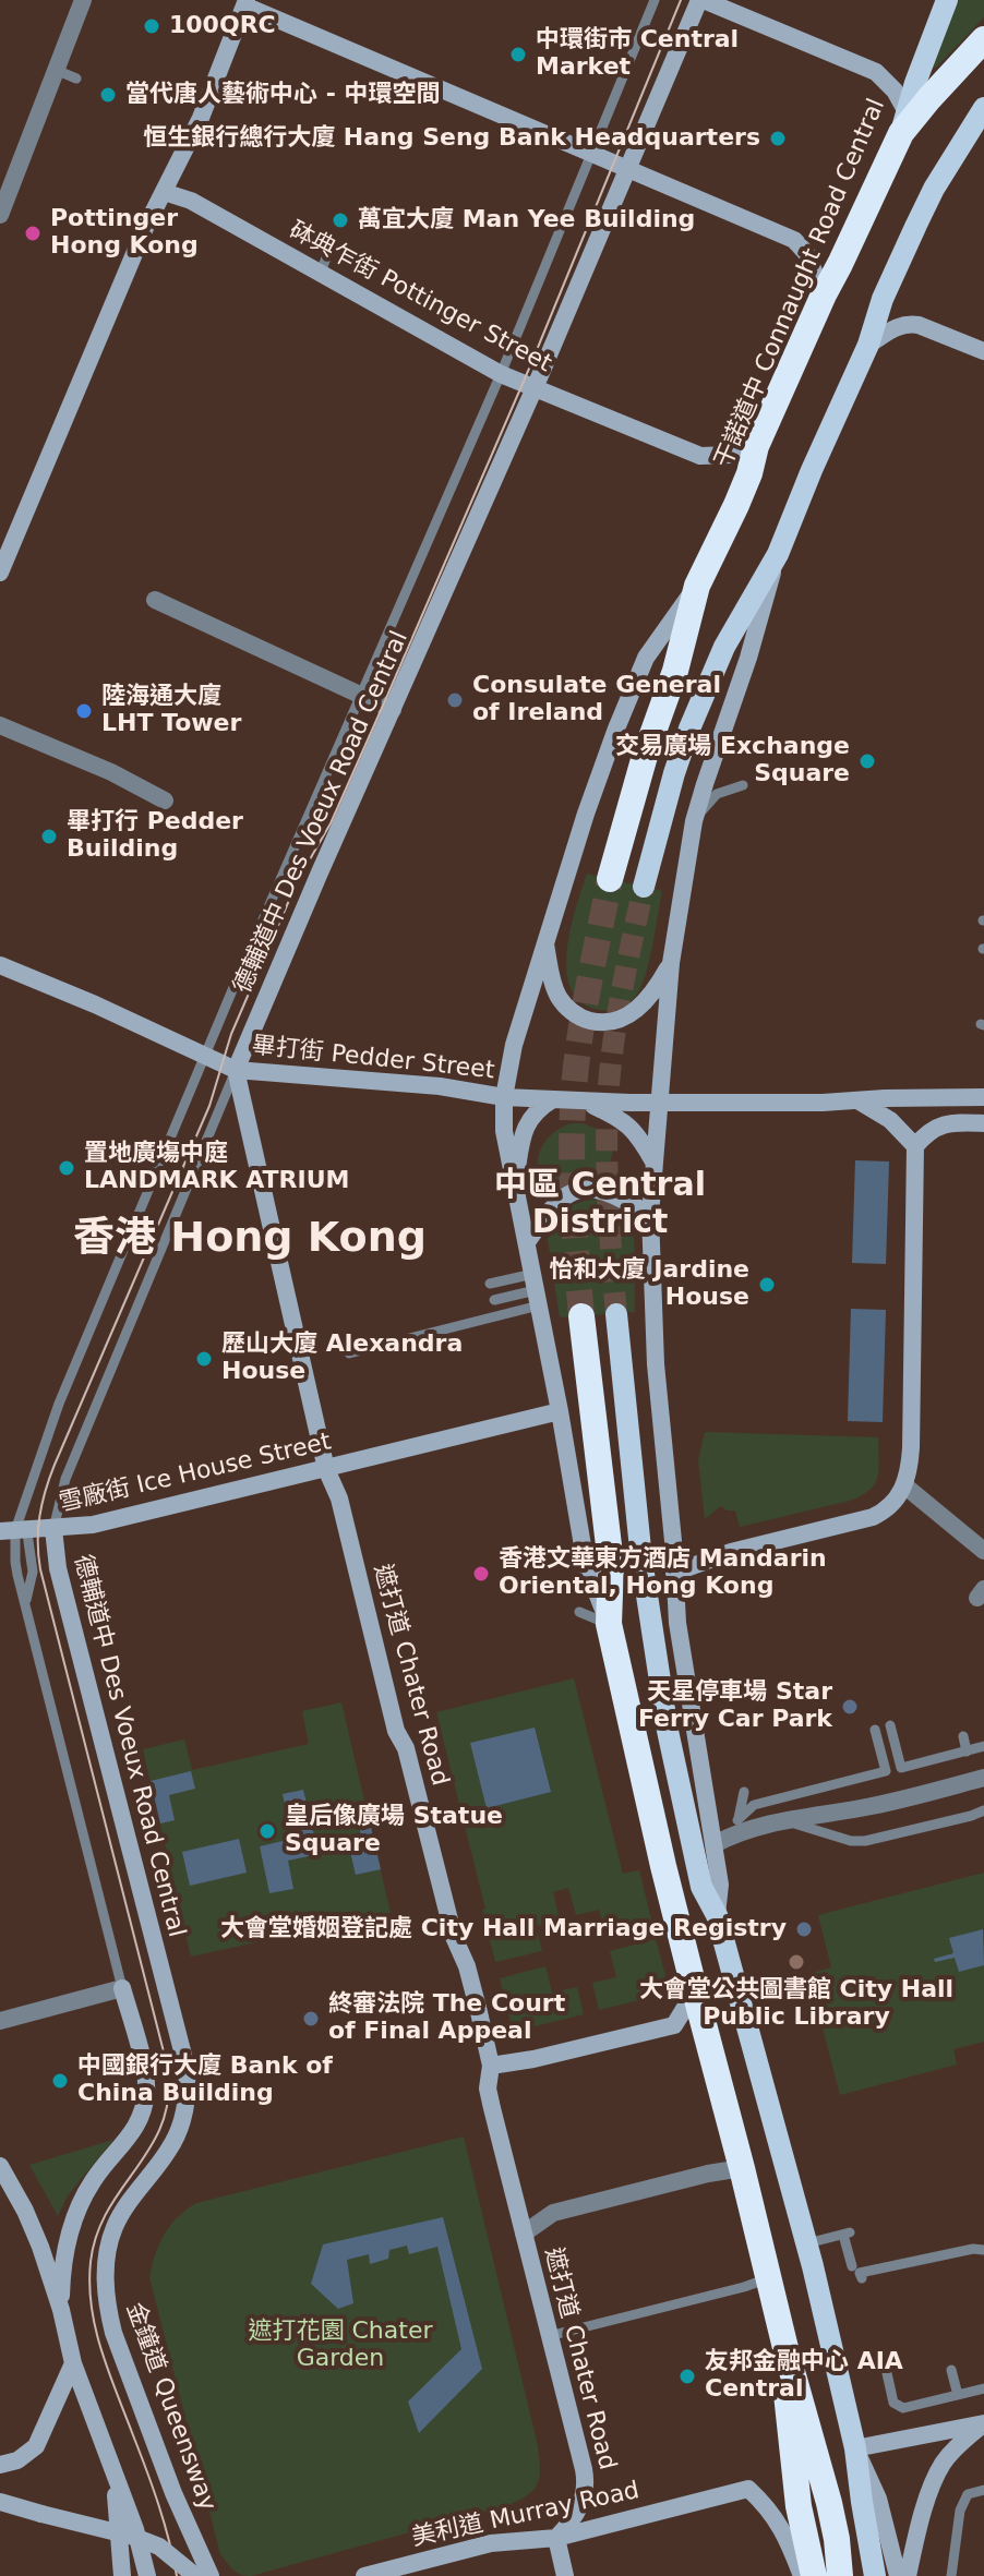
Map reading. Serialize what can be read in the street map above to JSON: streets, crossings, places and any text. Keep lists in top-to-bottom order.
{
  "streets": {
    "highway": ["干諾道中 Connaught Road Central"],
    "main road": [
      "砵典乍街 Pottinger Street",
      "德輔道中 Des Voeux Road Central",
      "畢打街 Pedder Street",
      "雪廠街 Ice House Street",
      "遮打道 Chater Road",
      "金鐘道 Queensway",
      "美利道 Murray Road"
    ]
  },
  "crossings": [
    ["干諾道中 Connaught Road Central", "砵典乍街 Pottinger Street"],
    ["干諾道中 Connaught Road Central", "畢打街 Pedder Street"],
    ["干諾道中 Connaught Road Central", "雪廠街 Ice House Street"],
    ["砵典乍街 Pottinger Street", "德輔道中 Des Voeux Road Central"],
    ["德輔道中 Des Voeux Road Central", "畢打街 Pedder Street"],
    ["德輔道中 Des Voeux Road Central", "雪廠街 Ice House Street"],
    ["德輔道中 Des Voeux Road Central", "遮打道 Chater Road"],
    ["德輔道中 Des Voeux Road Central", "金鐘道 Queensway"],
    ["畢打街 Pedder Street", "遮打道 Chater Road"],
    ["雪廠街 Ice House Street", "遮打道 Chater Road"],
    ["遮打道 Chater Road", "美利道 Murray Road"]
  ],
  "districts": ["中區 Central District", "香港 Hong Kong"],
  "parks": ["遮打花園 Chater Garden"],
  "places": [
    "100QRC",
    "中環街市 Central Market",
    "當代唐人藝術中心 - 中環空間",
    "恒生銀行總行大廈 Hang Seng Bank Headquarters",
    "萬宜大廈 Man Yee Building",
    "Pottinger Hong Kong",
    "Consulate General of Ireland",
    "陸海通大廈 LHT Tower",
    "交易廣場 Exchange Square",
    "畢打行 Pedder Building",
    "置地廣塲中庭 LANDMARK ATRIUM",
    "怡和大廈 Jardine House",
    "歷山大廈 Alexandra House",
    "香港文華東方酒店 Mandarin Oriental, Hong Kong",
    "天星停車場 Star Ferry Car Park",
    "皇后像廣場 Statue Square",
    "大會堂婚姻登記處 City Hall Marriage Registry",
    "大會堂公共圖書館 City Hall Public Library",
    "終審法院 The Court of Final Appeal",
    "中國銀行大廈 Bank of China Building",
    "友邦金融中心 AIA Central"
  ]
}
